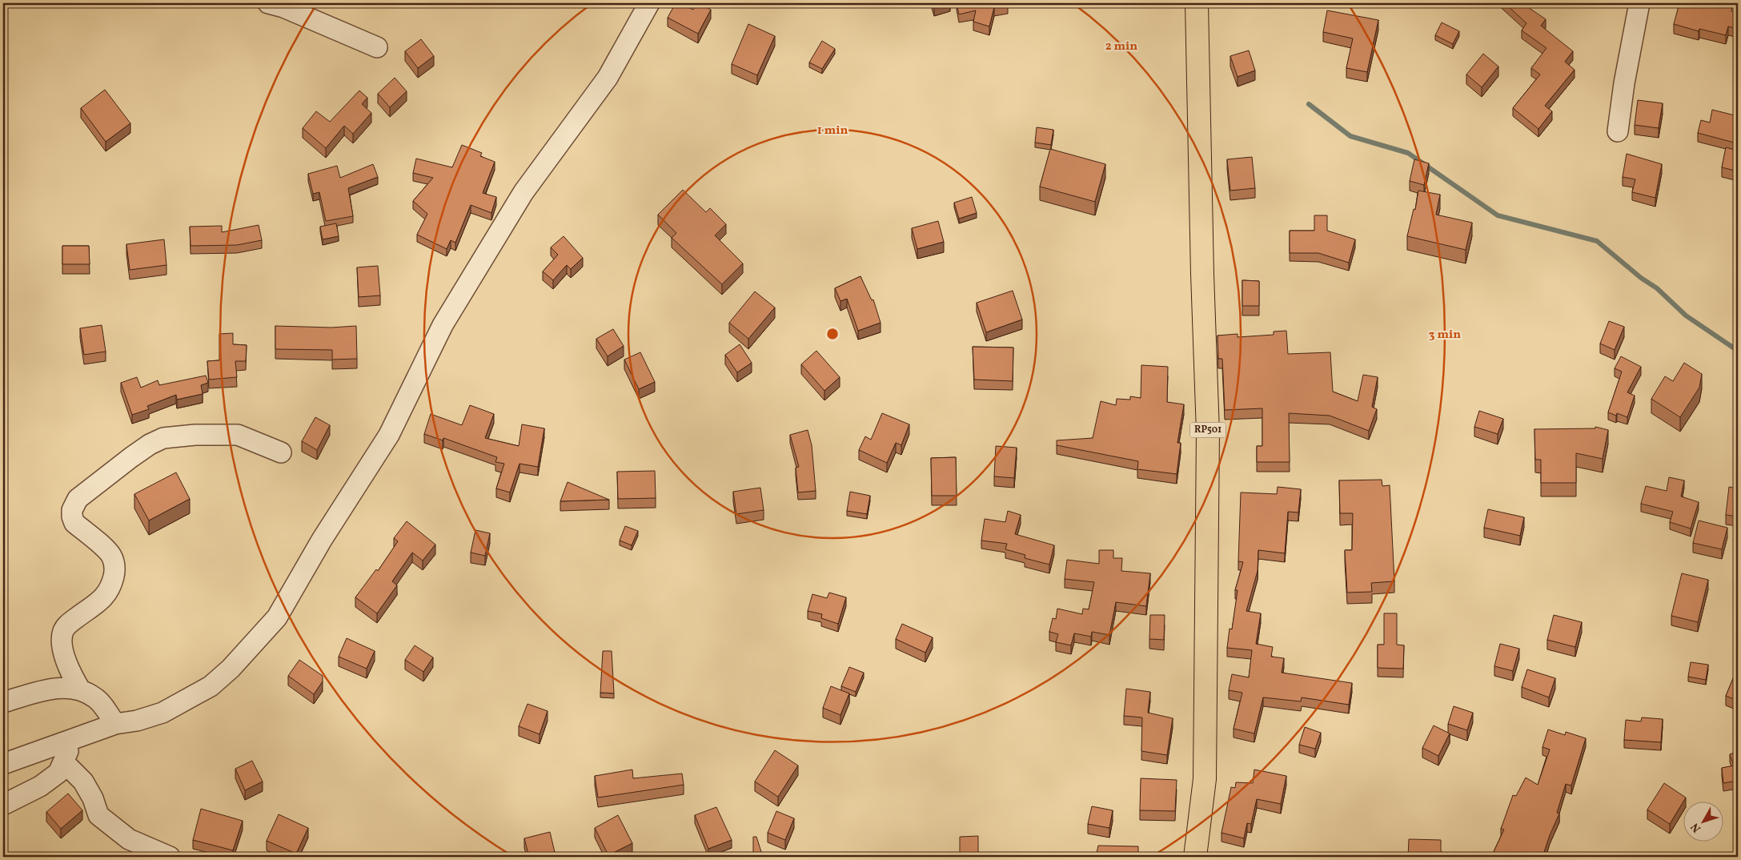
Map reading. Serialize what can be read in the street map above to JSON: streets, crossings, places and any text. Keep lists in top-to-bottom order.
{
  "streets": {
    "main road": ["RP501"]
  },
  "north": "bottom left",
  "rings": ["2 min", "1 min", "3 min"]
}
